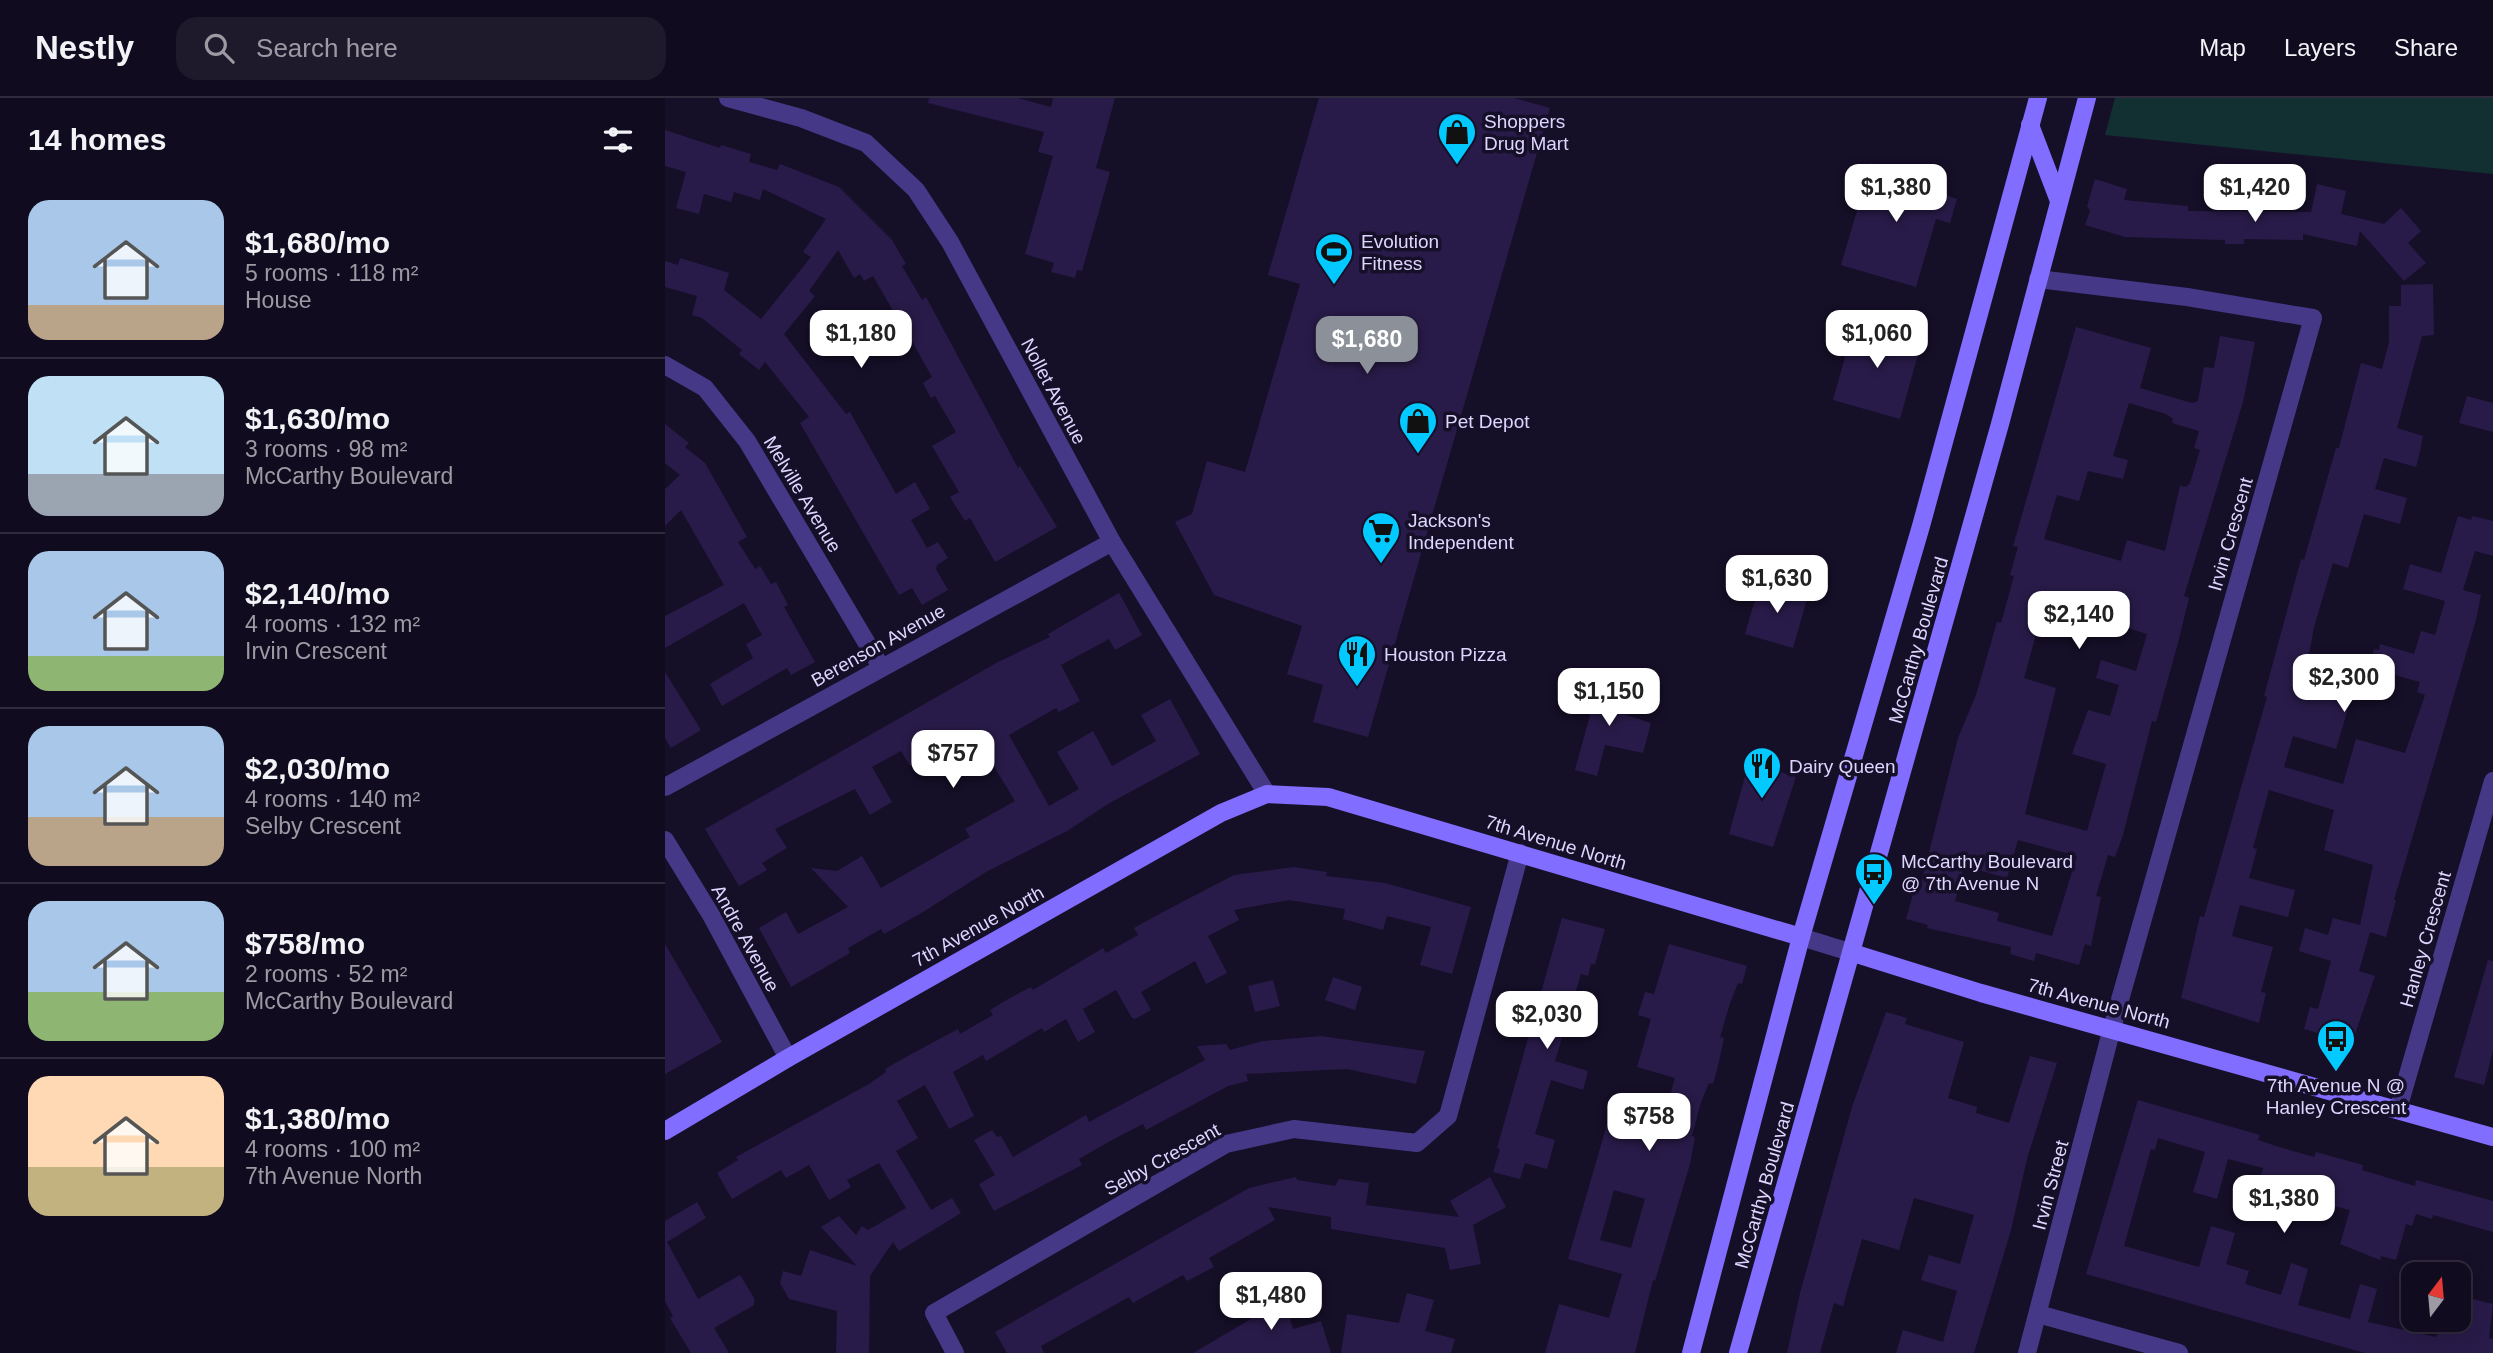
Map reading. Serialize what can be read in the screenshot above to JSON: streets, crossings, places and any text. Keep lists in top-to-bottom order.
{
  "streets": {
    "main road": ["McCarthy Boulevard", "7th Avenue North"],
    "street": [
      "Nollet Avenue",
      "Melville Avenue",
      "Irvin Crescent",
      "Berenson Avenue",
      "Andre Avenue",
      "Hanley Crescent",
      "Selby Crescent",
      "Irvin Street"
    ]
  },
  "crossings": [
    ["Nollet Avenue", "Berenson Avenue"],
    ["Nollet Avenue", "7th Avenue North"],
    ["Melville Avenue", "Berenson Avenue"],
    ["Irvin Crescent", "McCarthy Boulevard"],
    ["Irvin Crescent", "7th Avenue North"],
    ["Irvin Crescent", "Irvin Street"],
    ["McCarthy Boulevard", "7th Avenue North"],
    ["7th Avenue North", "Andre Avenue"],
    ["7th Avenue North", "Hanley Crescent"],
    ["7th Avenue North", "Selby Crescent"],
    ["7th Avenue North", "Irvin Street"]
  ],
  "places": {
    "shop": ["Shoppers Drug Mart", "Pet Depot"],
    "sports": ["Evolution Fitness"],
    "supermarket": ["Jackson's Independent"],
    "restaurant": ["Houston Pizza", "Dairy Queen"],
    "bus stop": ["McCarthy Boulevard @ 7th Avenue N", "7th Avenue N @ Hanley Crescent"]
  },
  "north": "top",
  "page": {
    "header": "Nestly",
    "search": "Search here",
    "nav": ["Map", "Layers", "Share"],
    "heading": "14 homes",
    "price": [
      "$1,380",
      "$1,420",
      "$1,180",
      "$1,060",
      "$1,680",
      "$1,630",
      "$2,140",
      "$2,300",
      "$1,150",
      "$757",
      "$2,030",
      "$758",
      "$1,380",
      "$1,480"
    ],
    "list": [
      {
        "name": "$1,680/mo",
        "note": "5 rooms · 118 m² · House"
      },
      {
        "name": "$1,630/mo",
        "note": "3 rooms · 98 m² · McCarthy Boulevard"
      },
      {
        "name": "$2,140/mo",
        "note": "4 rooms · 132 m² · Irvin Crescent"
      },
      {
        "name": "$2,030/mo",
        "note": "4 rooms · 140 m² · Selby Crescent"
      },
      {
        "name": "$758/mo",
        "note": "2 rooms · 52 m² · McCarthy Boulevard"
      },
      {
        "name": "$1,380/mo",
        "note": "4 rooms · 100 m² · 7th Avenue North"
      }
    ]
  }
}
